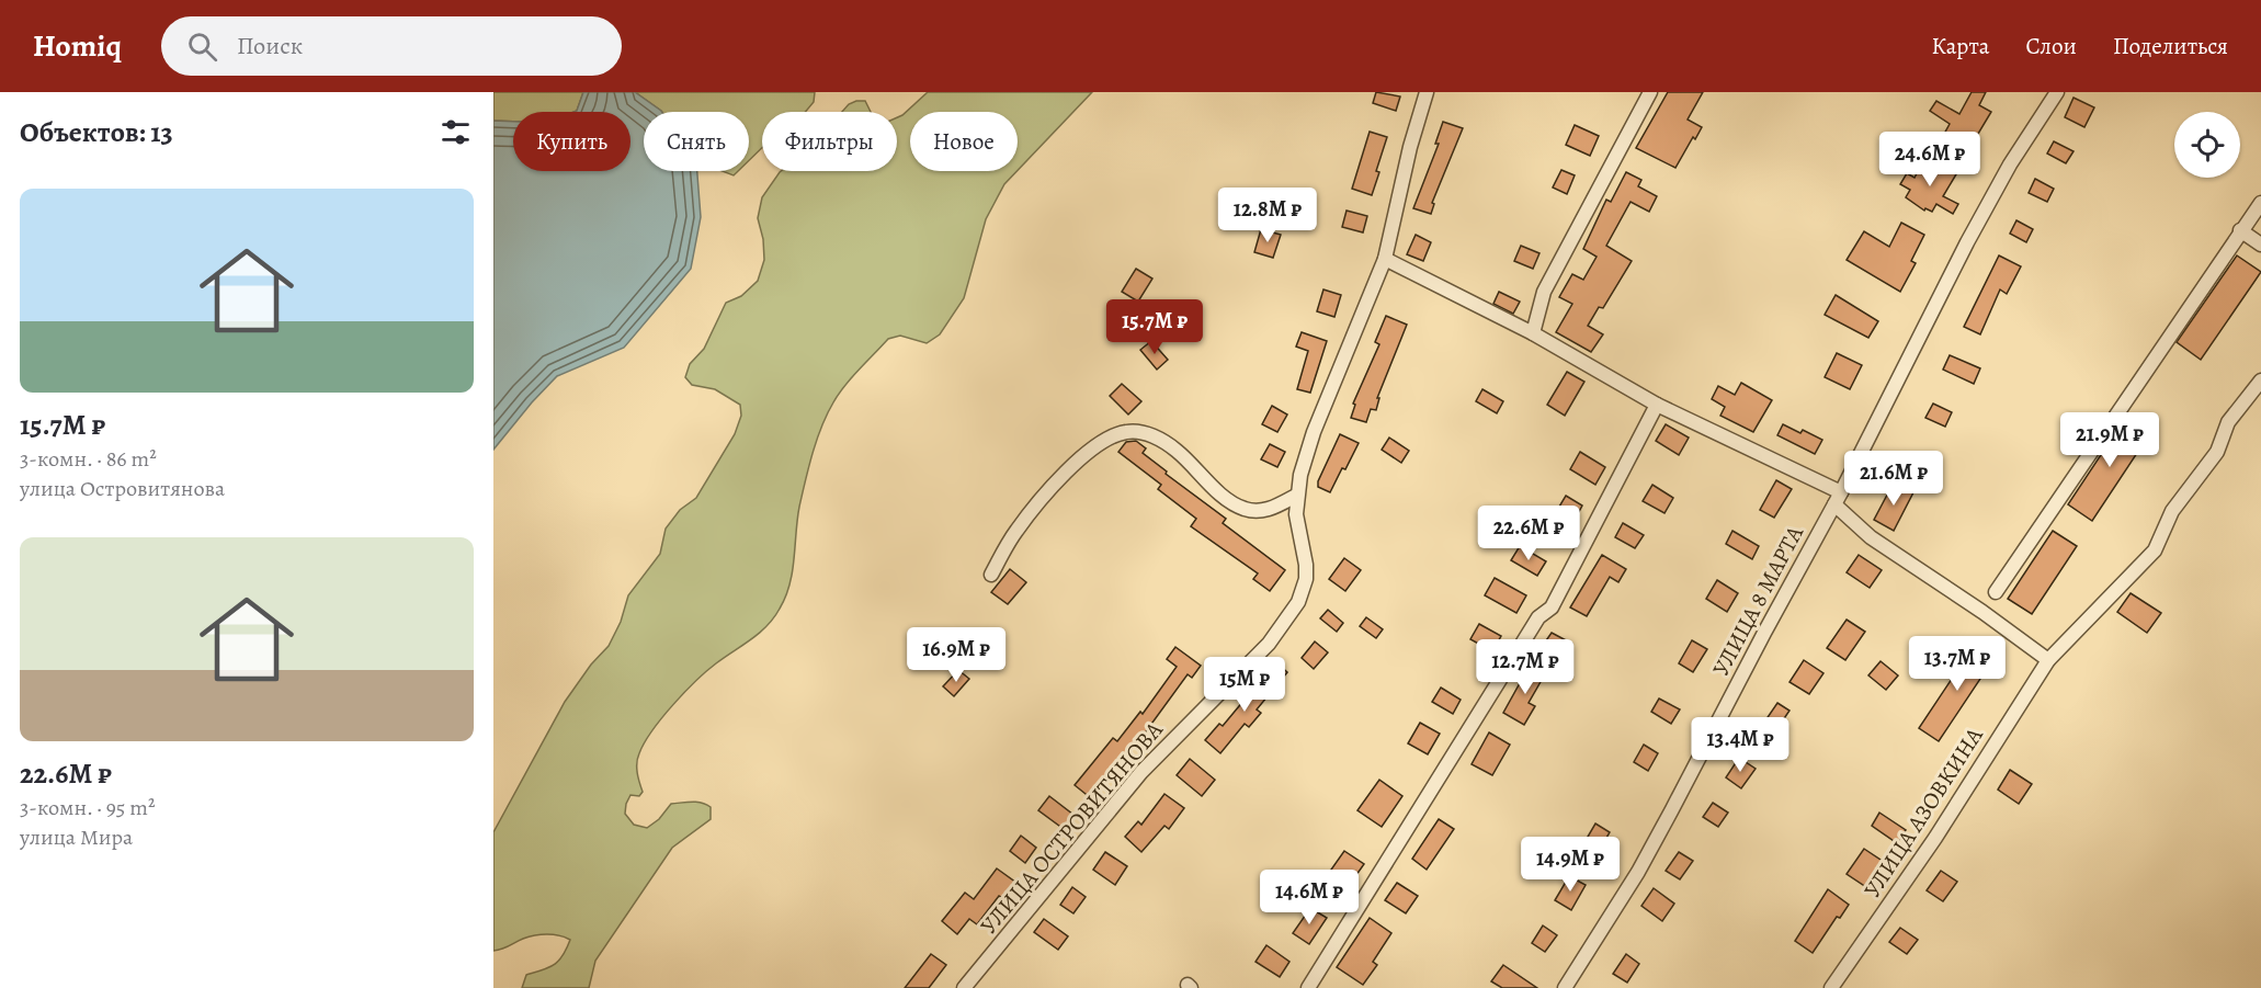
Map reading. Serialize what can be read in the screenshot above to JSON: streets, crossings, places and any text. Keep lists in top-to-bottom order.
{
  "streets": {
    "street": ["УЛИЦА 8 МАРТА", "УЛИЦА АЗОВКИНА", "УЛИЦА ОСТРОВИТЯНОВА"]
  },
  "page": {
    "header": "Homiq",
    "search": "Поиск",
    "nav": ["Карта", "Слои", "Поделиться"],
    "heading": "Объектов: 13",
    "chip": [
      "Купить",
      "Снять",
      "Фильтры",
      "Новое"
    ],
    "price": [
      "24.6M ₽",
      "12.8M ₽",
      "15.7M ₽",
      "21.9M ₽",
      "21.6M ₽",
      "22.6M ₽",
      "16.9M ₽",
      "13.7M ₽",
      "12.7M ₽",
      "15M ₽",
      "13.4M ₽",
      "14.9M ₽",
      "14.6M ₽"
    ],
    "list": [
      {
        "name": "15.7M ₽",
        "note": "3-комн. · 86 m² · улица Островитянова"
      },
      {
        "name": "22.6M ₽",
        "note": "3-комн. · 95 m² · улица Мира"
      }
    ]
  }
}
